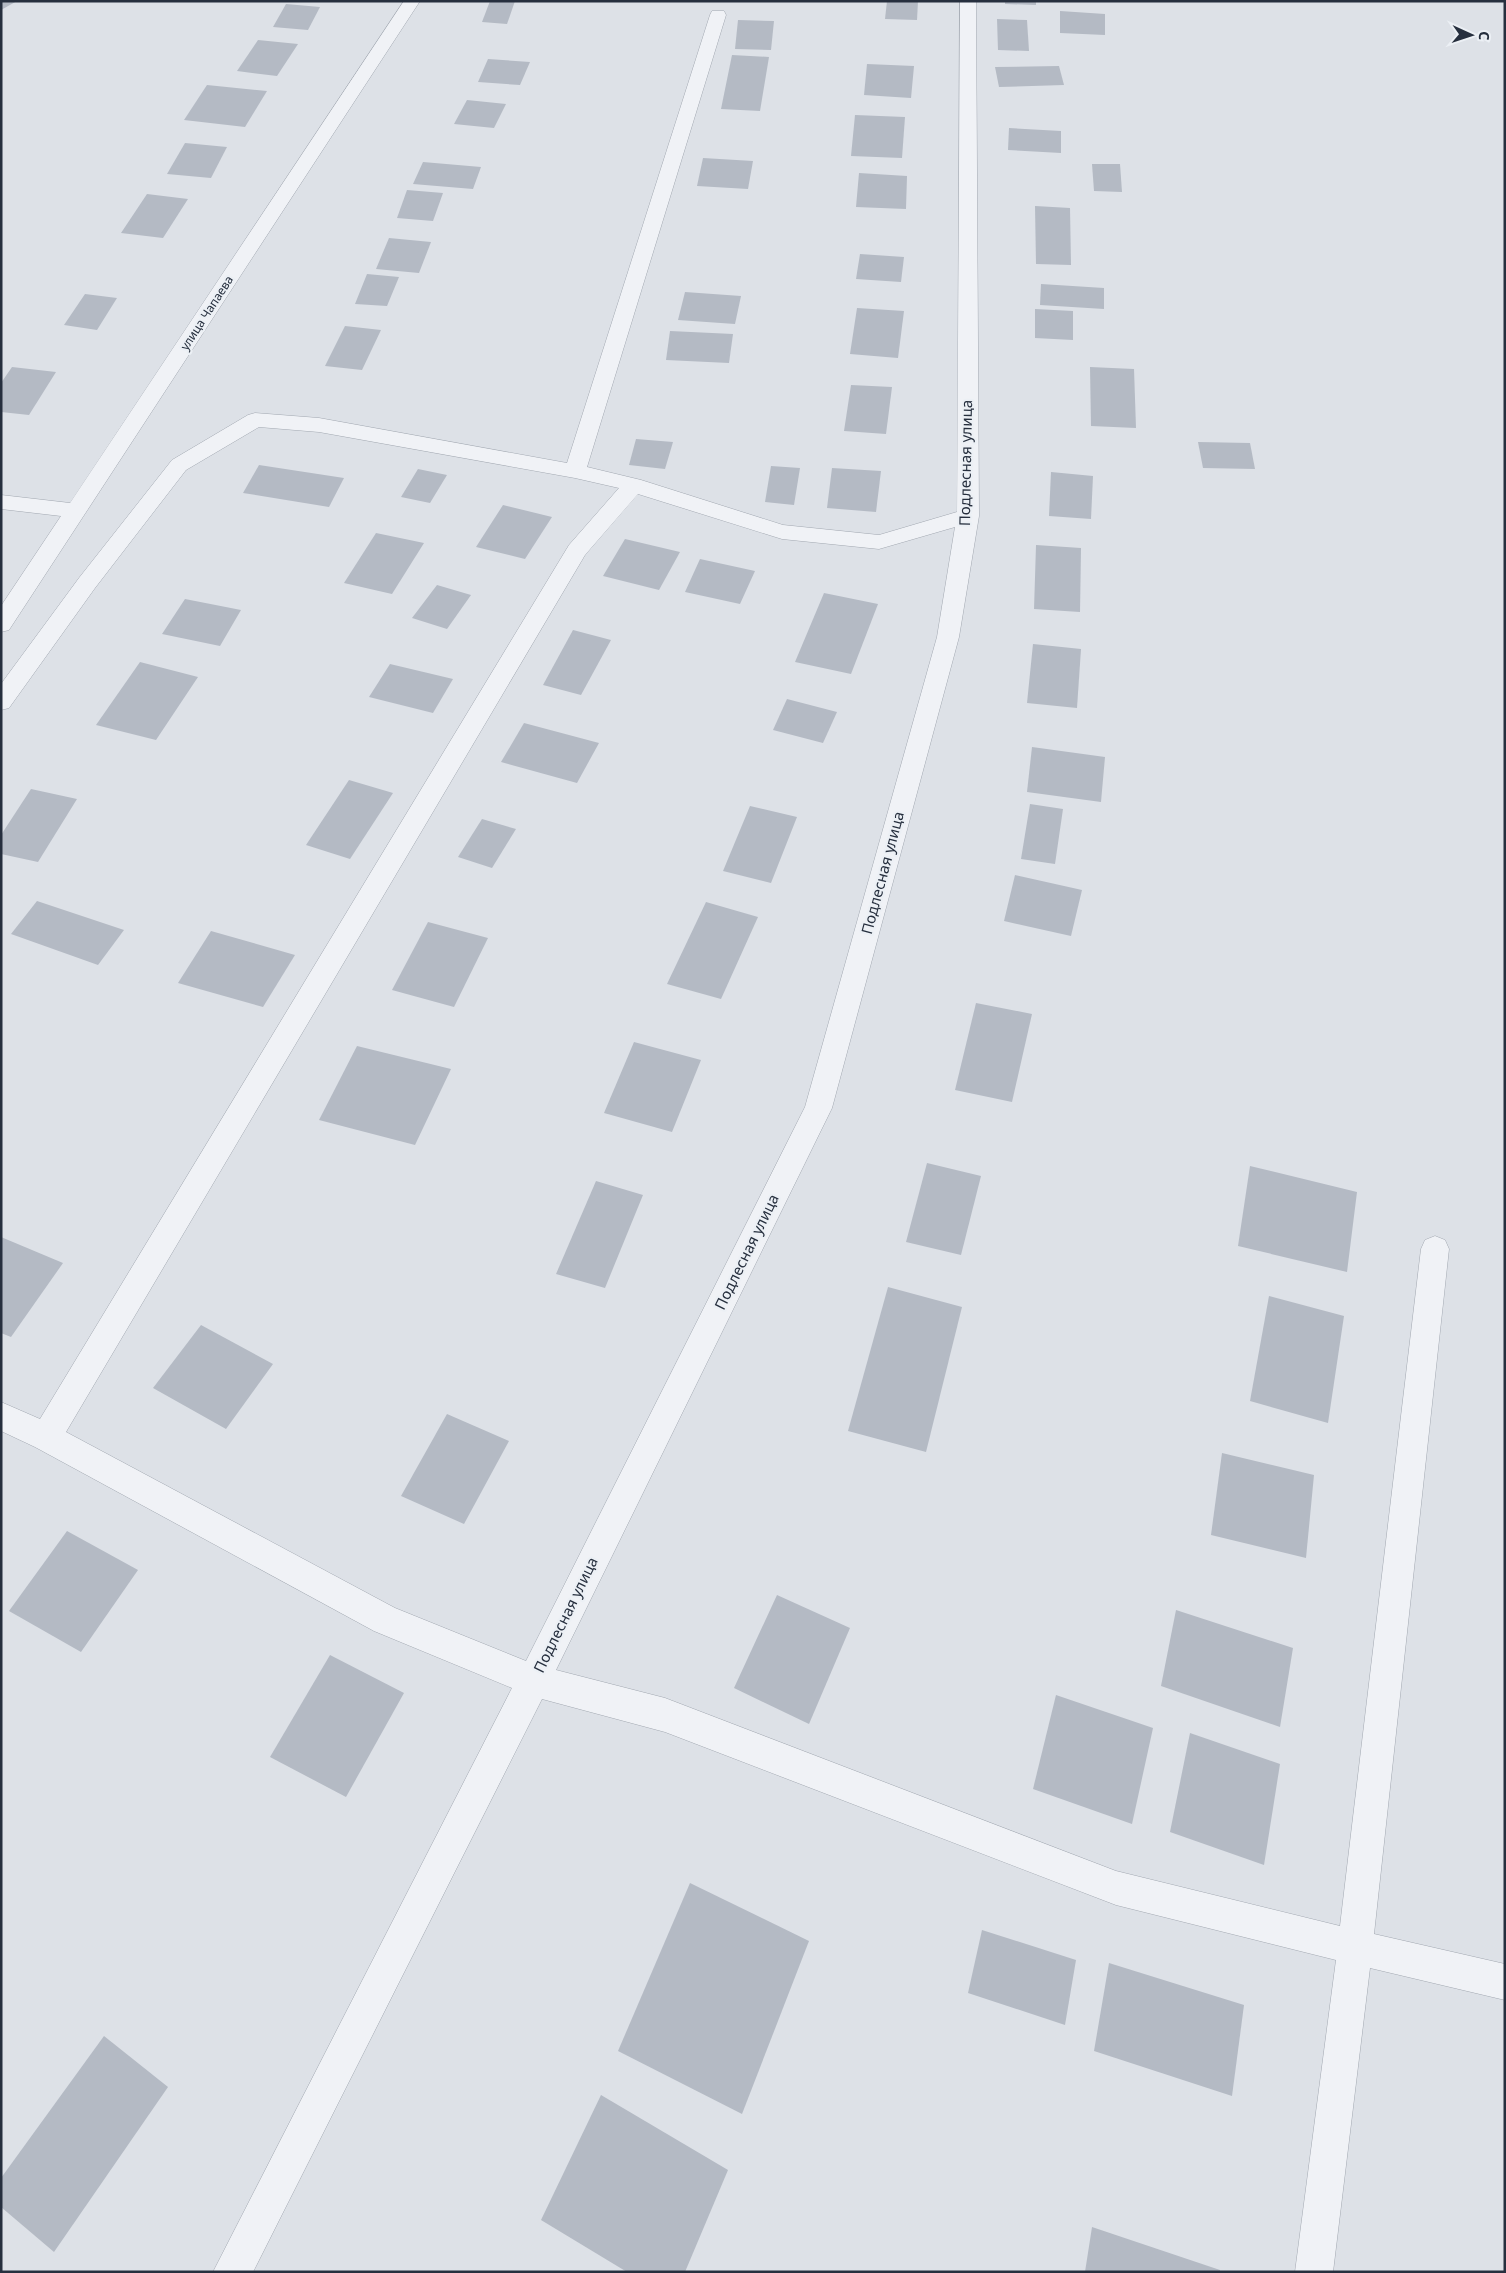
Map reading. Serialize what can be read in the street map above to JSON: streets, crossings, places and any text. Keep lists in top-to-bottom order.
{
  "streets": {
    "street": ["улица Чапаева", "Подлесная улица"]
  },
  "north": "right"
}
